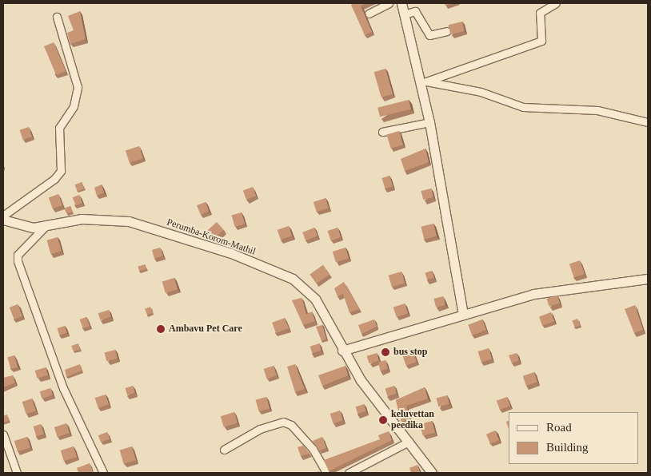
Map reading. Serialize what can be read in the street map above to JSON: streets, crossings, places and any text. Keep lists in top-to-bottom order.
{
  "streets": {
    "street": ["Perumba-Korom-Mathil"]
  },
  "places": ["Ambavu Pet Care", "bus stop", "keluvettan peedika"],
  "legend": ["Road", "Building"]
}
